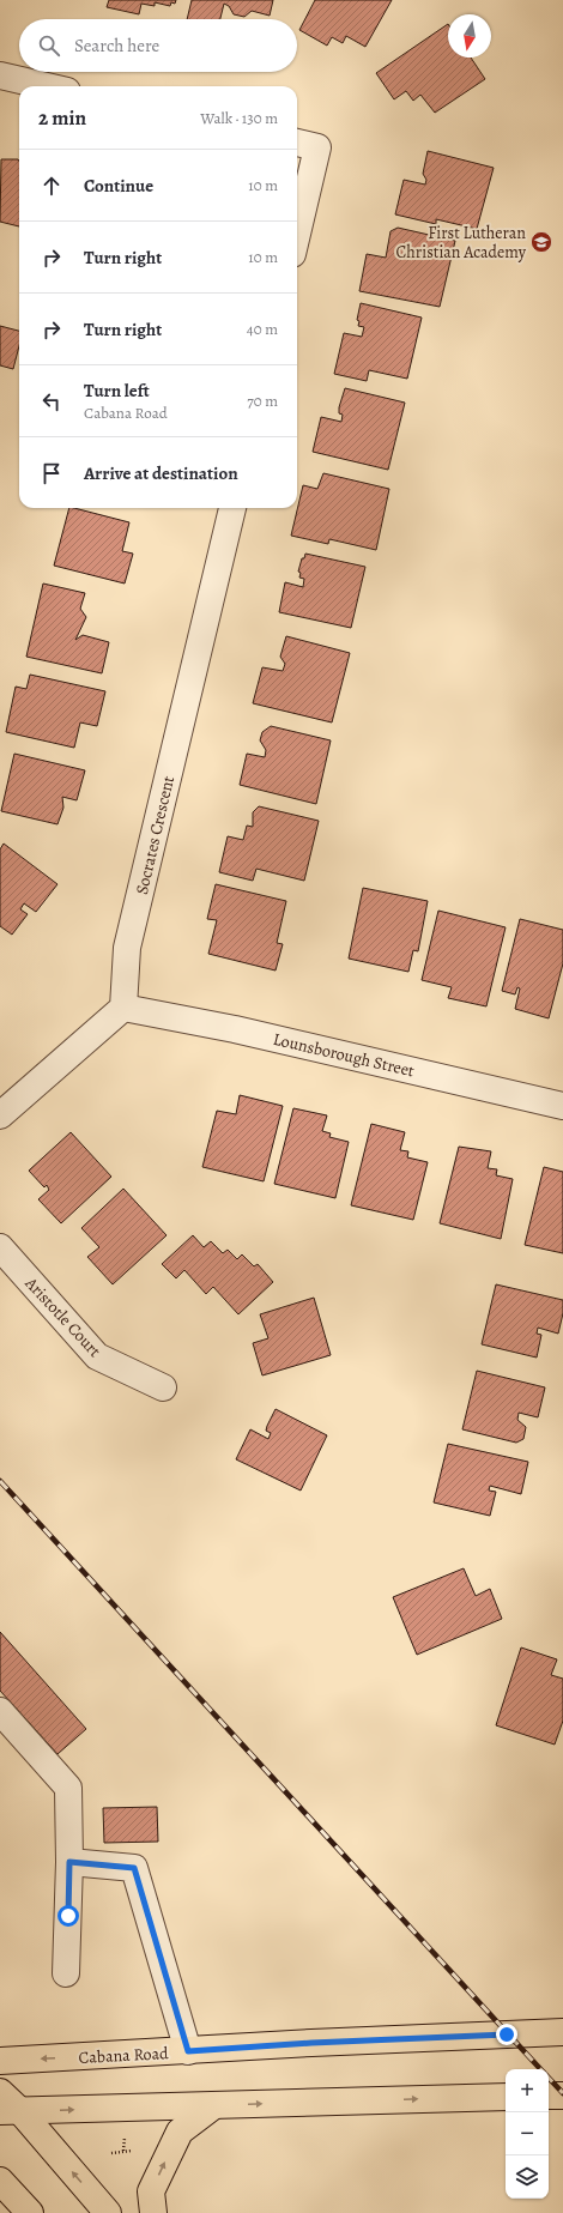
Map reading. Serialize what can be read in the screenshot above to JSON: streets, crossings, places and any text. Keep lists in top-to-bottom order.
{
  "streets": {
    "main road": ["Cabana Road"],
    "street": ["Socrates Crescent", "Lounsborough Street", "Aristotle Court"]
  },
  "crossings": [
    ["Socrates Crescent", "Lounsborough Street"]
  ],
  "places": {
    "school or university": ["First Lutheran Christian Academy"]
  },
  "north": "bottom",
  "page": {
    "search": "Search here",
    "heading": ["2 min", "Walk · 130 m"],
    "list": [
      ["Continue", "10 m"],
      ["Turn right", "10 m"],
      ["Turn right", "40 m"],
      ["Turn left", "Cabana Road", "70 m"],
      "Arrive at destination"
    ],
    "map_buttons": ["+", "−"]
  }
}
